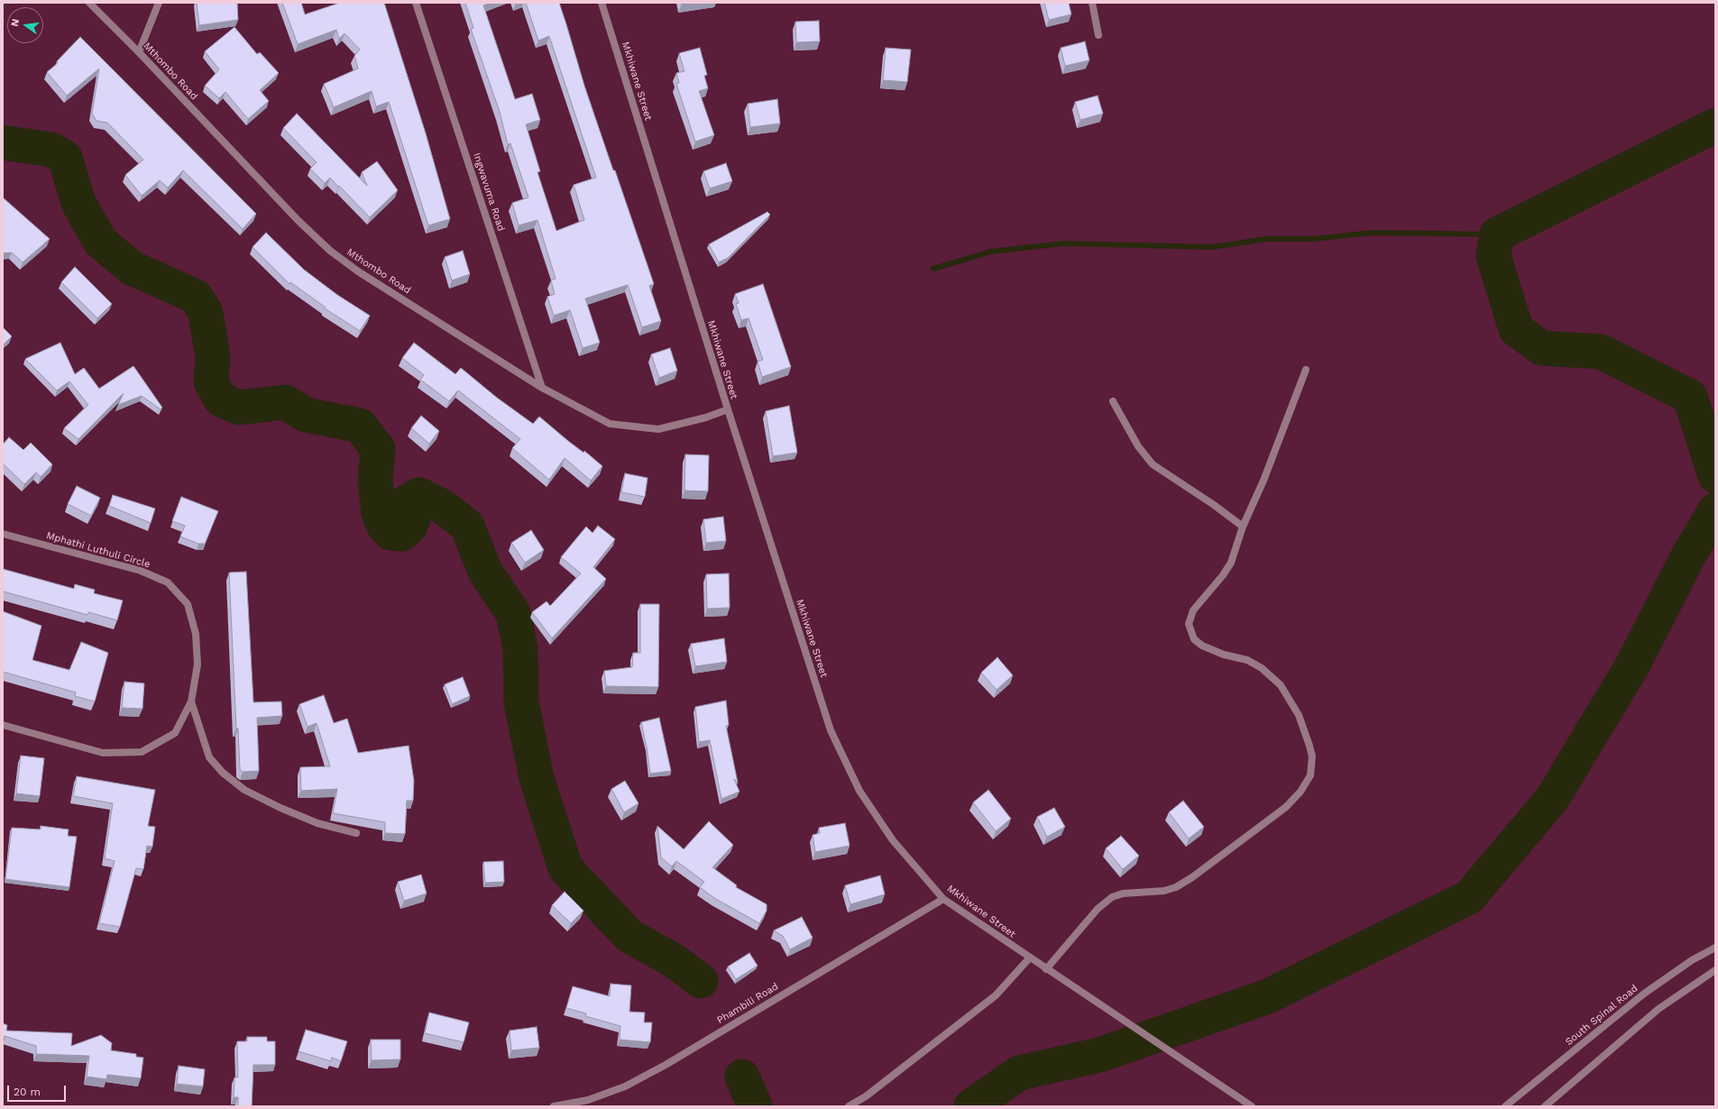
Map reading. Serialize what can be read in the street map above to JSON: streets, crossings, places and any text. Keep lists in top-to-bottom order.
{
  "streets": {
    "street": [
      "Mthombo Road",
      "Mkhiwane Street",
      "Ingwavuma Road",
      "Mphathi Luthuli Circle",
      "Phambili Road",
      "South Spinal Road"
    ]
  },
  "crossings": [
    ["Mthombo Road", "Mkhiwane Street"],
    ["Mthombo Road", "Ingwavuma Road"],
    ["Mkhiwane Street", "Phambili Road"]
  ],
  "scale_bar": "20 m",
  "north": "left"
}
